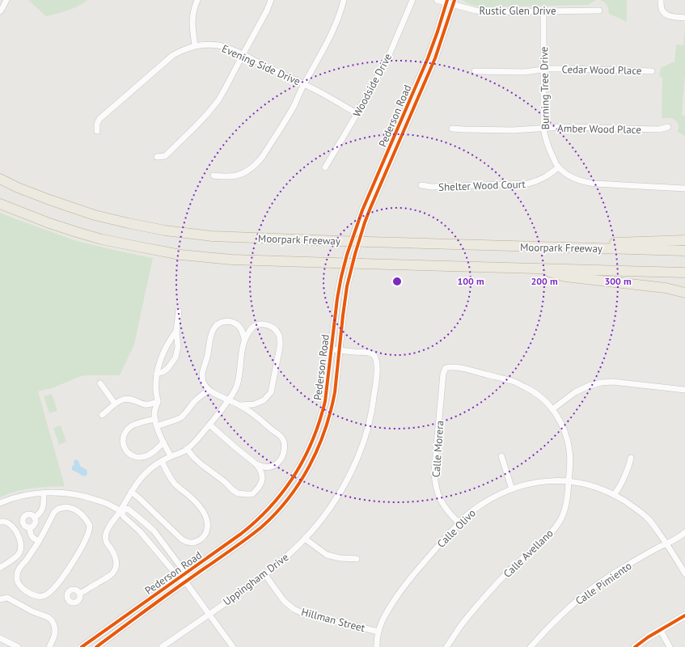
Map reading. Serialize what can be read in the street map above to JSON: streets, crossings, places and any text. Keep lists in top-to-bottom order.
{
  "streets": {
    "highway": ["Moorpark Freeway"],
    "street": [
      "Rustic Glen Drive",
      "Evening Side Drive",
      "Cedar Wood Place",
      "Woodside Drive",
      "Burning Tree Drive",
      "Pederson Road",
      "Amber Wood Place",
      "Shelter Wood Court",
      "Calle Morera",
      "Calle Olivo",
      "Calle Avellano",
      "Uppingham Drive",
      "Calle Pimiento",
      "Hillman Street"
    ]
  },
  "crossings": [
    ["Rustic Glen Drive", "Burning Tree Drive"],
    ["Rustic Glen Drive", "Pederson Road"],
    ["Evening Side Drive", "Woodside Drive"],
    ["Cedar Wood Place", "Burning Tree Drive"],
    ["Burning Tree Drive", "Amber Wood Place"],
    ["Burning Tree Drive", "Shelter Wood Court"],
    ["Pederson Road", "Uppingham Drive"],
    ["Calle Morera", "Calle Olivo"],
    ["Calle Morera", "Calle Avellano"],
    ["Calle Olivo", "Calle Avellano"],
    ["Calle Olivo", "Calle Pimiento"],
    ["Calle Olivo", "Hillman Street"],
    ["Uppingham Drive", "Hillman Street"]
  ],
  "rings": ["100 m", "200 m", "300 m"]
}
